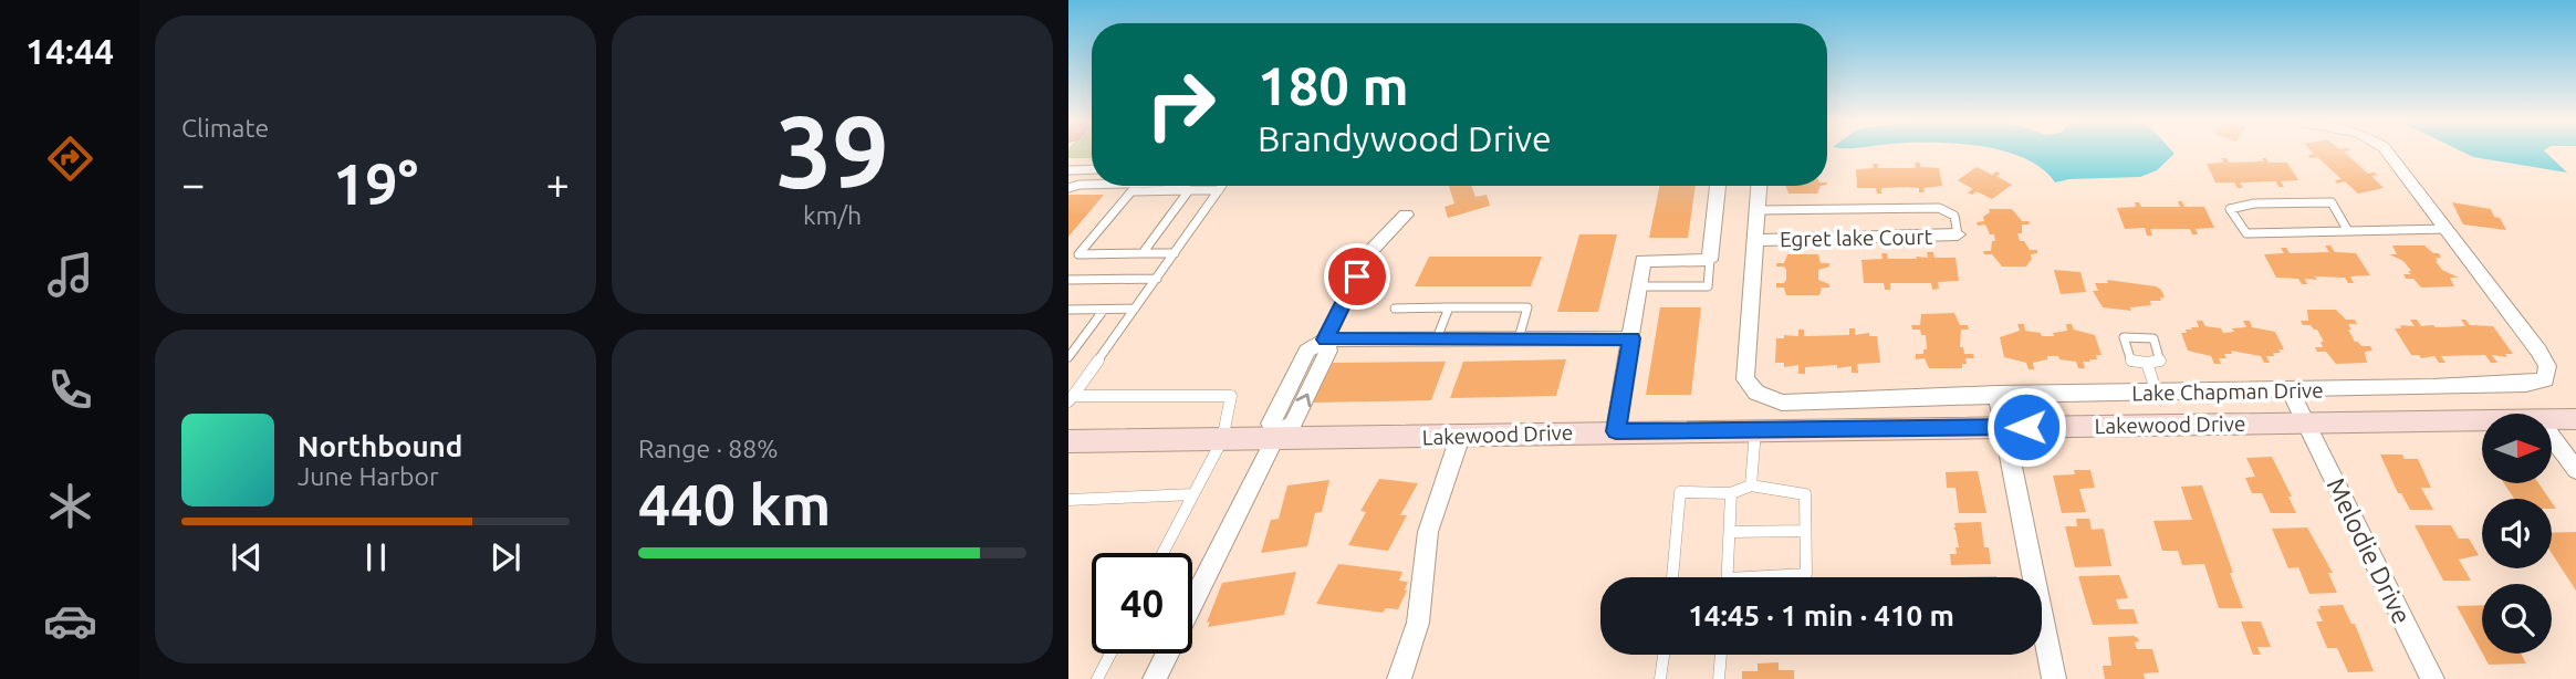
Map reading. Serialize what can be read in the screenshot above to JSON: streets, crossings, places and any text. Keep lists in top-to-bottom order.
{
  "streets": {
    "street": [
      "Egret lake Court",
      "Lake Chapman Drive",
      "Lakewood Drive",
      "Melodie Drive"
    ]
  },
  "crossings": [
    ["Egret lake Court", "Lake Chapman Drive"],
    ["Lake Chapman Drive", "Melodie Drive"],
    ["Lakewood Drive", "Melodie Drive"]
  ],
  "north": "right",
  "page": {
    "tabs": "14:44",
    "tile": [
      "Climate",
      ["39", "km/h"],
      ["Range · 88%", "440 km"]
    ],
    "turn": ["180 m", "Brandywood Drive"],
    "heat": ["−", "19°", "+"],
    "song": ["Northbound", "June Harbor"],
    "limit": "40",
    "trip": "14:45 · 1 min · 410 m"
  }
}
